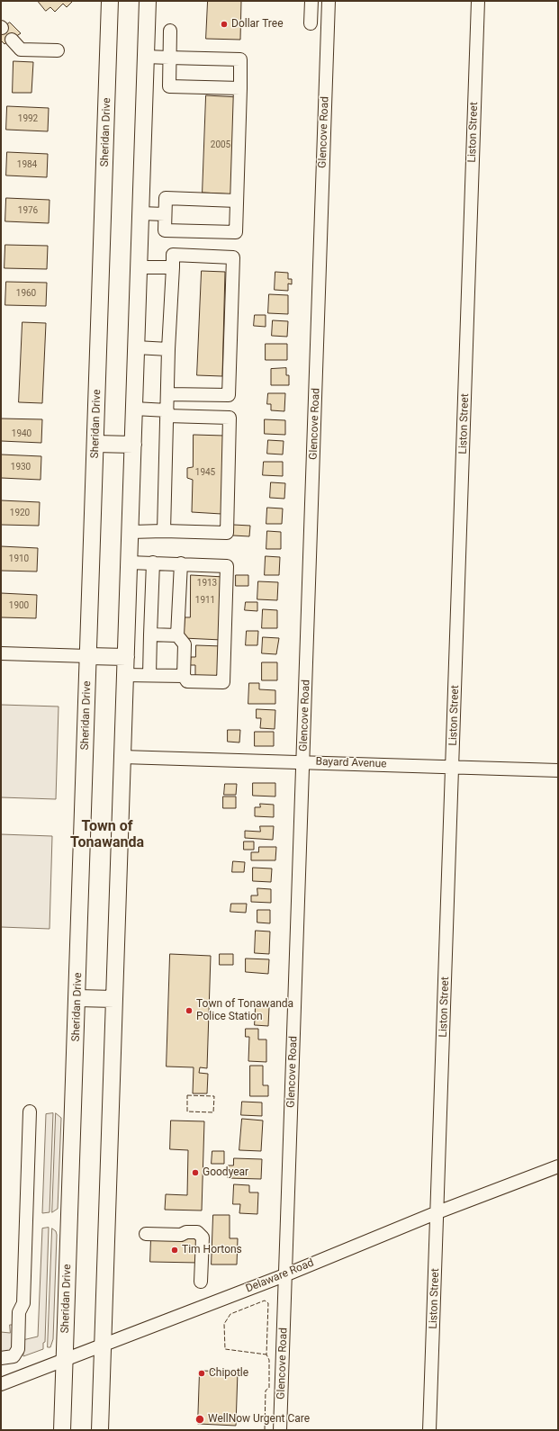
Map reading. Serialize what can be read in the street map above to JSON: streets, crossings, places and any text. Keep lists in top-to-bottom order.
{
  "streets": {
    "main road": ["Sheridan Drive"],
    "street": [
      "Glencove Road",
      "Liston Street",
      "Bayard Avenue",
      "Delaware Road"
    ]
  },
  "crossings": [
    ["Sheridan Drive", "Delaware Road"],
    ["Glencove Road", "Bayard Avenue"],
    ["Glencove Road", "Delaware Road"],
    ["Liston Street", "Bayard Avenue"],
    ["Liston Street", "Delaware Road"]
  ],
  "districts": ["Town of Tonawanda"],
  "places": [
    "Dollar Tree",
    "Town of Tonawanda Police Station",
    "Goodyear",
    "Tim Hortons",
    "Chipotle",
    "WellNow Urgent Care"
  ],
  "house_numbers": [
    "1992",
    "2005",
    "1984",
    "1976",
    "1960",
    "1940",
    "1930",
    "1945",
    "1920",
    "1910",
    "1913",
    "1911",
    "1900"
  ]
}
